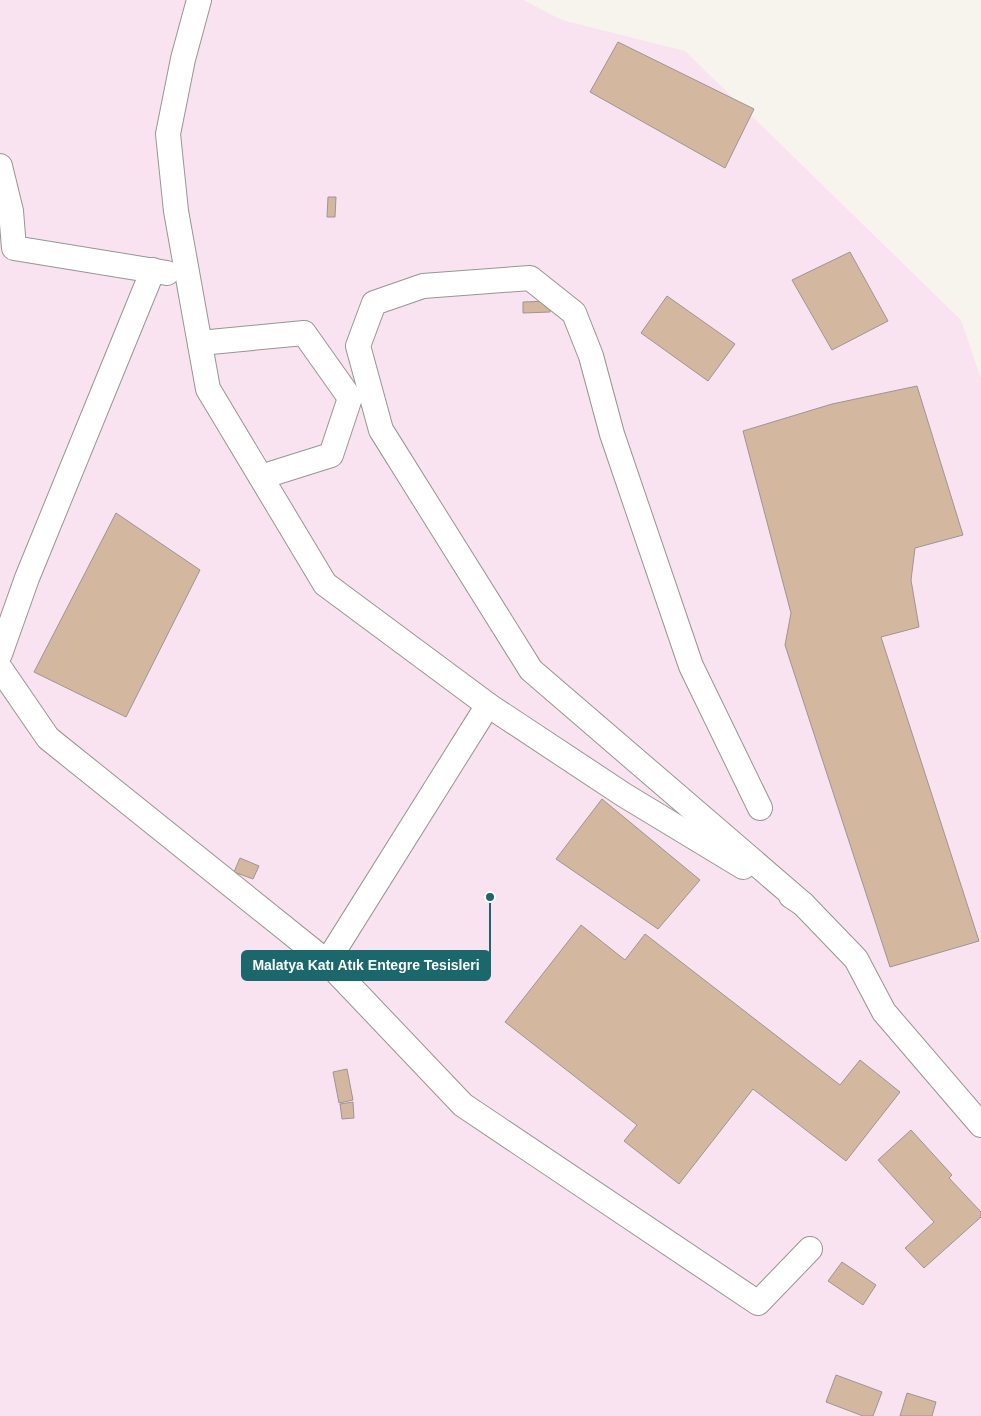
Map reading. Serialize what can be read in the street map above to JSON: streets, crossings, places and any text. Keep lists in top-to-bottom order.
{
  "places": ["Malatya Katı Atık Entegre Tesisleri"]
}
